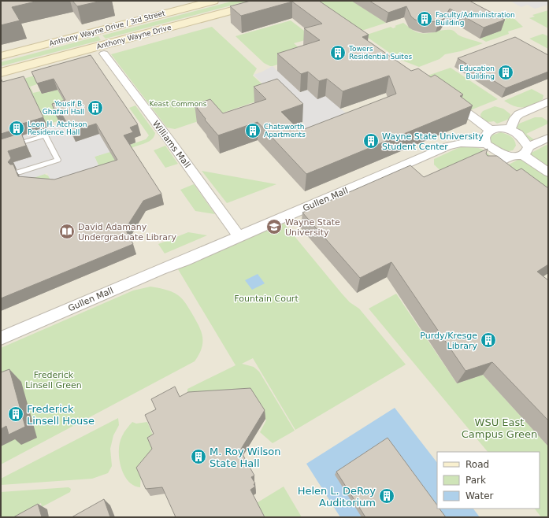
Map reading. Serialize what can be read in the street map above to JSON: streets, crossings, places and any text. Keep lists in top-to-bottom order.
{
  "streets": {
    "street": [
      "Anthony Wayne Drive / 3rd Street",
      "Anthony Wayne Drive",
      "Williams Mall",
      "Gullen Mall"
    ]
  },
  "crossings": [
    ["Williams Mall", "Gullen Mall"]
  ],
  "parks": [
    "Keast Commons",
    "Fountain Court",
    "Frederick Linsell Green",
    "WSU East Campus Green"
  ],
  "places": {
    "building": [
      "Faculty/Administration Building",
      "Towers Residential Suites",
      "Education Building",
      "Yousif B. Ghafari Hall",
      "Leon H. Atchison Residence Hall",
      "Chatsworth Apartments",
      "Wayne State University Student Center",
      "Purdy/Kresge Library",
      "Frederick Linsell House",
      "M. Roy Wilson State Hall",
      "Helen L. DeRoy Auditorium"
    ],
    "school or university": ["Wayne State University"],
    "library": ["David Adamany Undergraduate Library"]
  },
  "legend": ["Road", "Park", "Water"]
}
